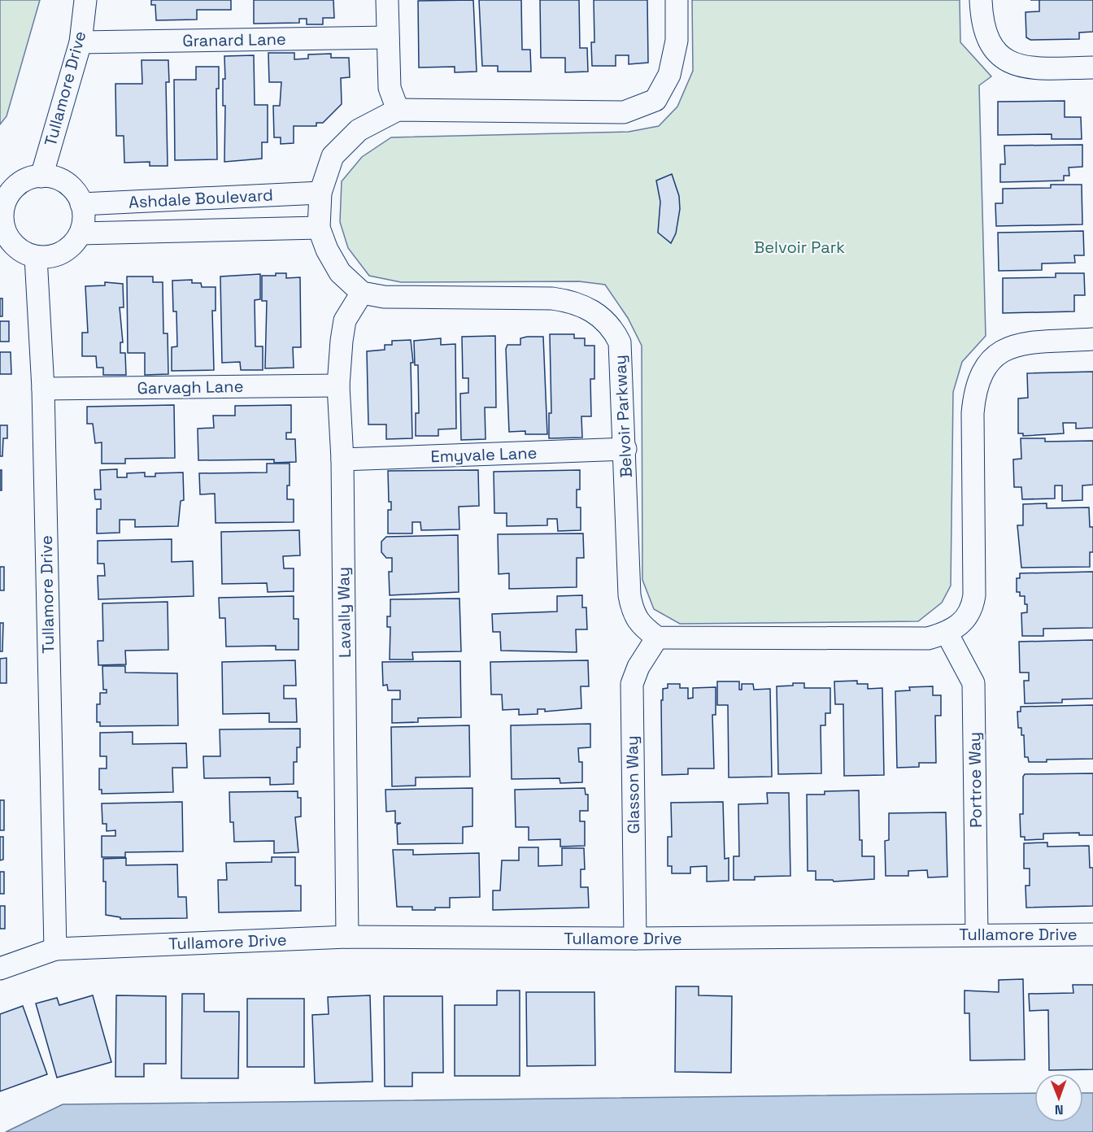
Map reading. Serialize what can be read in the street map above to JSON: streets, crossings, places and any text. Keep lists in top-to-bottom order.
{
  "streets": {
    "street": [
      "Granard Lane",
      "Tullamore Drive",
      "Ashdale Boulevard",
      "Garvagh Lane",
      "Belvoir Parkway",
      "Emyvale Lane",
      "Lavally Way",
      "Portroe Way",
      "Glasson Way"
    ]
  },
  "crossings": [
    ["Granard Lane", "Tullamore Drive"],
    ["Tullamore Drive", "Ashdale Boulevard"],
    ["Tullamore Drive", "Garvagh Lane"],
    ["Tullamore Drive", "Lavally Way"],
    ["Tullamore Drive", "Portroe Way"],
    ["Tullamore Drive", "Glasson Way"],
    ["Garvagh Lane", "Lavally Way"],
    ["Belvoir Parkway", "Emyvale Lane"],
    ["Belvoir Parkway", "Lavally Way"],
    ["Belvoir Parkway", "Glasson Way"],
    ["Emyvale Lane", "Lavally Way"]
  ],
  "parks": ["Belvoir Park"],
  "north": "bottom"
}
